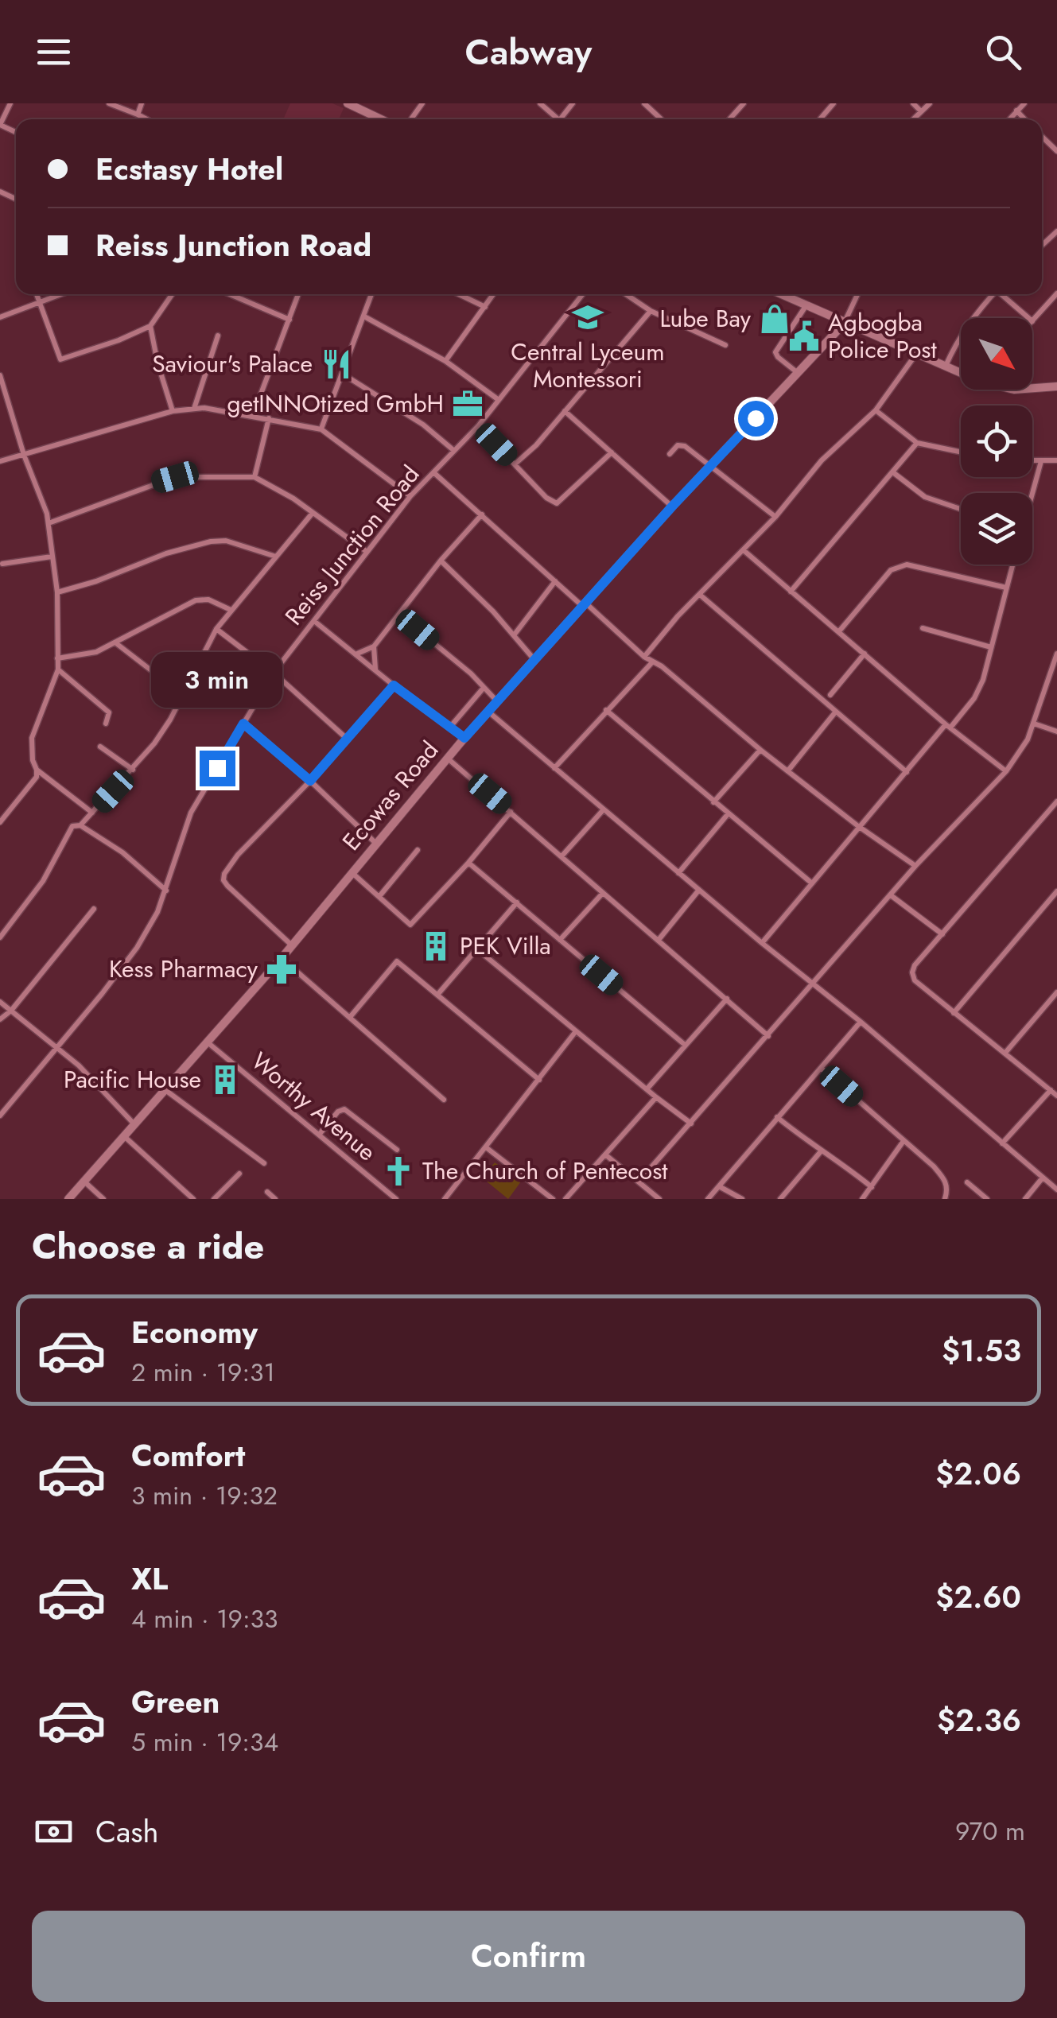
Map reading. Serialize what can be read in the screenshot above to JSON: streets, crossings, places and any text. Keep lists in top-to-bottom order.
{
  "streets": {
    "street": ["Reiss Junction Road", "Ecowas Road", "Worthy Avenue"]
  },
  "crossings": [
    ["Ecowas Road", "Worthy Avenue"]
  ],
  "places": {
    "school or university": ["Central Lyceum Montessori"],
    "shop": ["Lube Bay"],
    "public building": ["Agbogba Police Post"],
    "restaurant": ["Saviour's Palace"],
    "office": ["getINNOtized GmbH"],
    "building": ["PEK Villa", "Pacific House"],
    "pharmacy": ["Kess Pharmacy"],
    "church": ["The Church of Pentecost"]
  },
  "north": "bottom right",
  "page": {
    "header": "Cabway",
    "banner": ["Ecstasy Hotel", "Reiss Junction Road"],
    "bubble": "3 min",
    "heading": "Choose a ride",
    "list": [
      {
        "name": "Economy",
        "note": "2 min · 19:31",
        "value": "$1.53"
      },
      {
        "name": "Comfort",
        "note": "3 min · 19:32",
        "value": "$2.06"
      },
      {
        "name": "XL",
        "note": "4 min · 19:33",
        "value": "$2.60"
      },
      {
        "name": "Green",
        "note": "5 min · 19:34",
        "value": "$2.36"
      }
    ],
    "pay": ["Cash", "970 m"],
    "buttons": "Confirm"
  }
}
